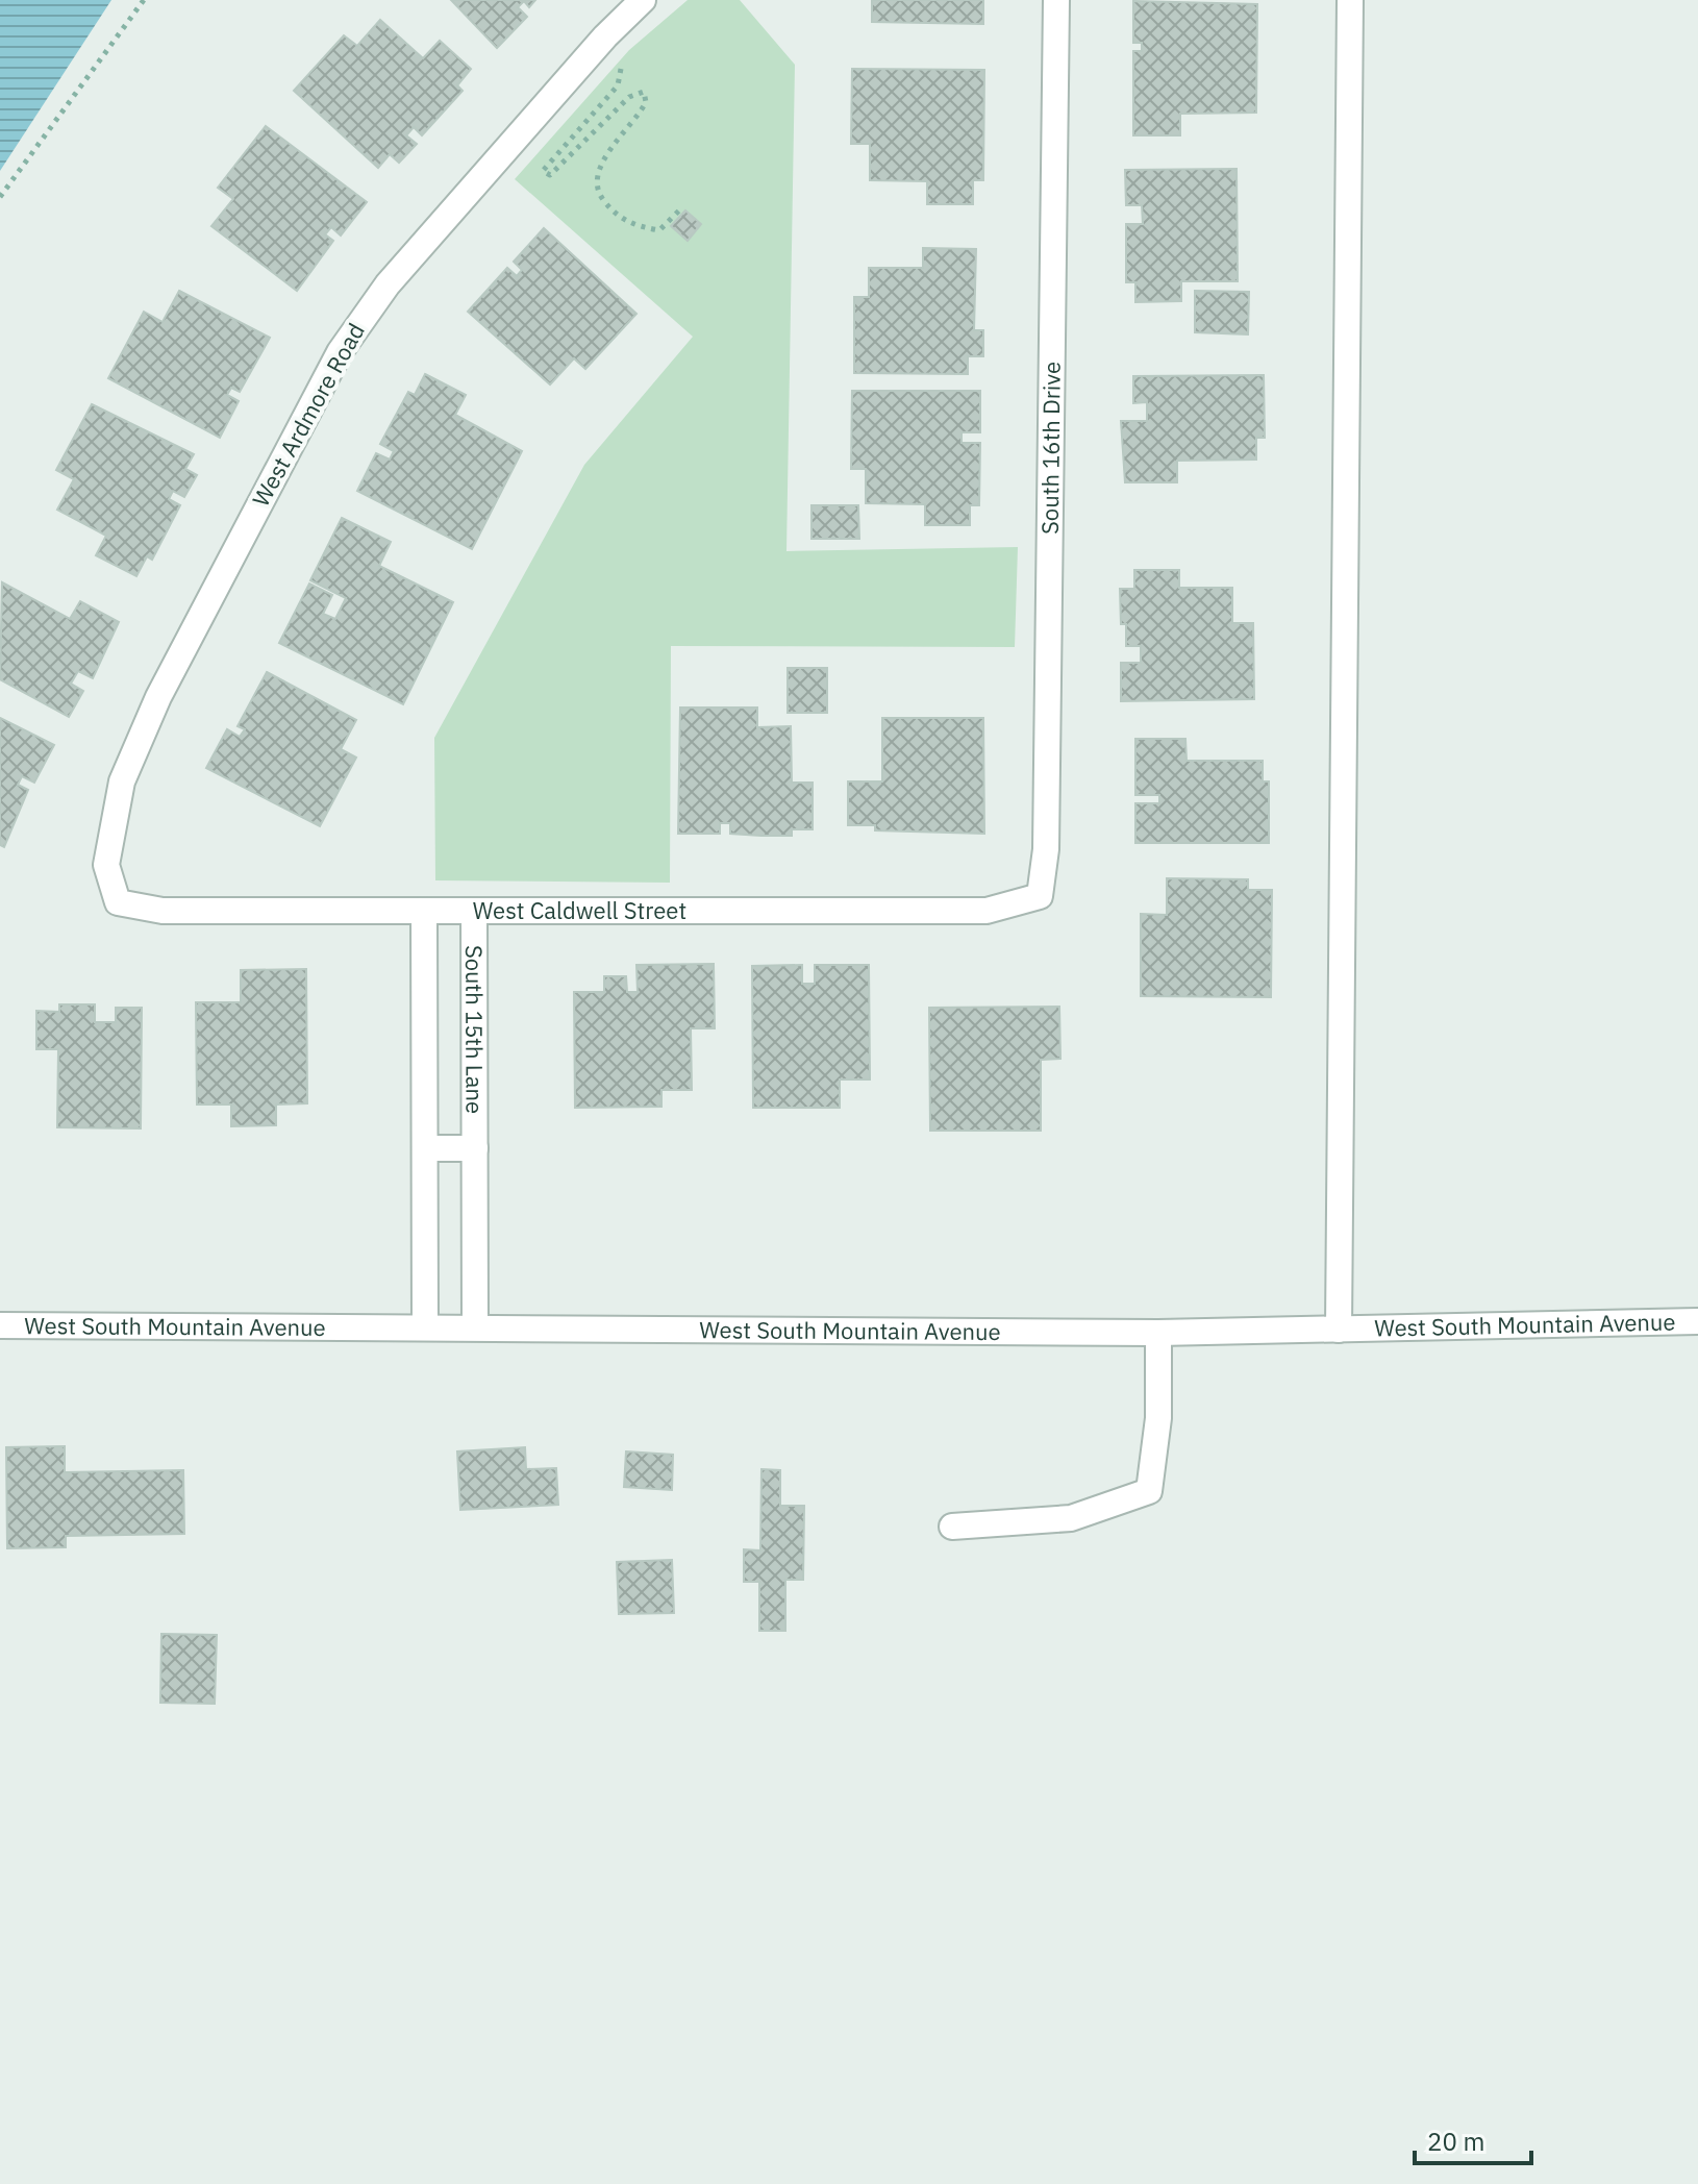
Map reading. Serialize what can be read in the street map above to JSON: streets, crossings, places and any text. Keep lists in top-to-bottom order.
{
  "streets": {
    "street": [
      "West Ardmore Road",
      "South 16th Drive",
      "West Caldwell Street",
      "South 15th Lane",
      "West South Mountain Avenue"
    ]
  },
  "crossings": [
    ["West Ardmore Road", "West Caldwell Street"],
    ["South 16th Drive", "West Caldwell Street"],
    ["West Caldwell Street", "South 15th Lane"],
    ["South 15th Lane", "West South Mountain Avenue"]
  ],
  "scale_bar": "20 m"
}
